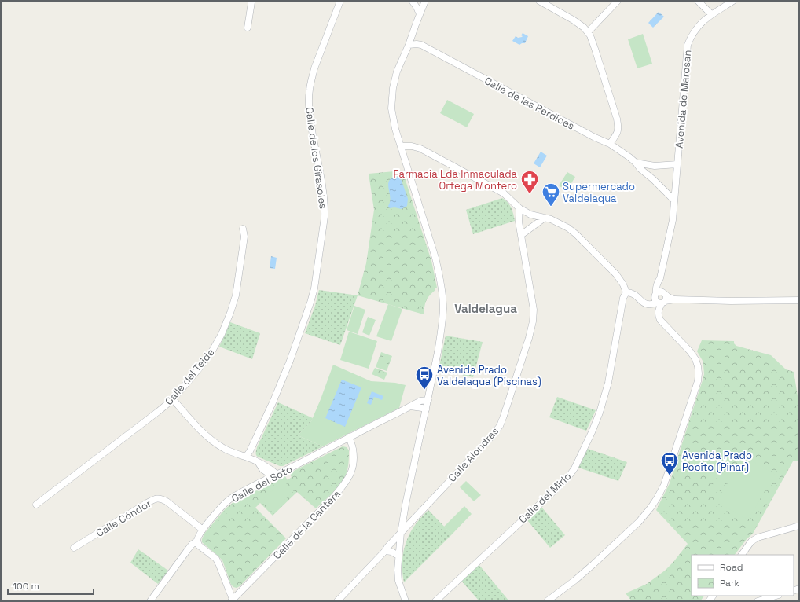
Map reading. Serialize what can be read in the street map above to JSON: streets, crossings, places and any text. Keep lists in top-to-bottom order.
{
  "streets": {
    "street": [
      "Avenida de Marosan",
      "Calle de las Perdices",
      "Calle de los Girasoles",
      "Calle del Teide",
      "Calle Alondras",
      "Calle del Soto",
      "Calle del Mirlo",
      "Calle Cóndor",
      "Calle de la Cantera"
    ]
  },
  "crossings": [
    ["Avenida de Marosan", "Calle de las Perdices"],
    ["Calle del Soto", "Calle Cóndor"],
    ["Calle del Soto", "Calle de la Cantera"]
  ],
  "districts": ["Valdelagua"],
  "places": {
    "pharmacy": ["Farmacia Lda Inmaculada Ortega Montero"],
    "supermarket": ["Supermercado Valdelagua"],
    "bus stop": ["Avenida Prado Valdelagua (Piscinas)", "Avenida Prado Pocito (Pinar)"]
  },
  "legend": ["Road", "Park"],
  "scale_bar": "100 m"
}
